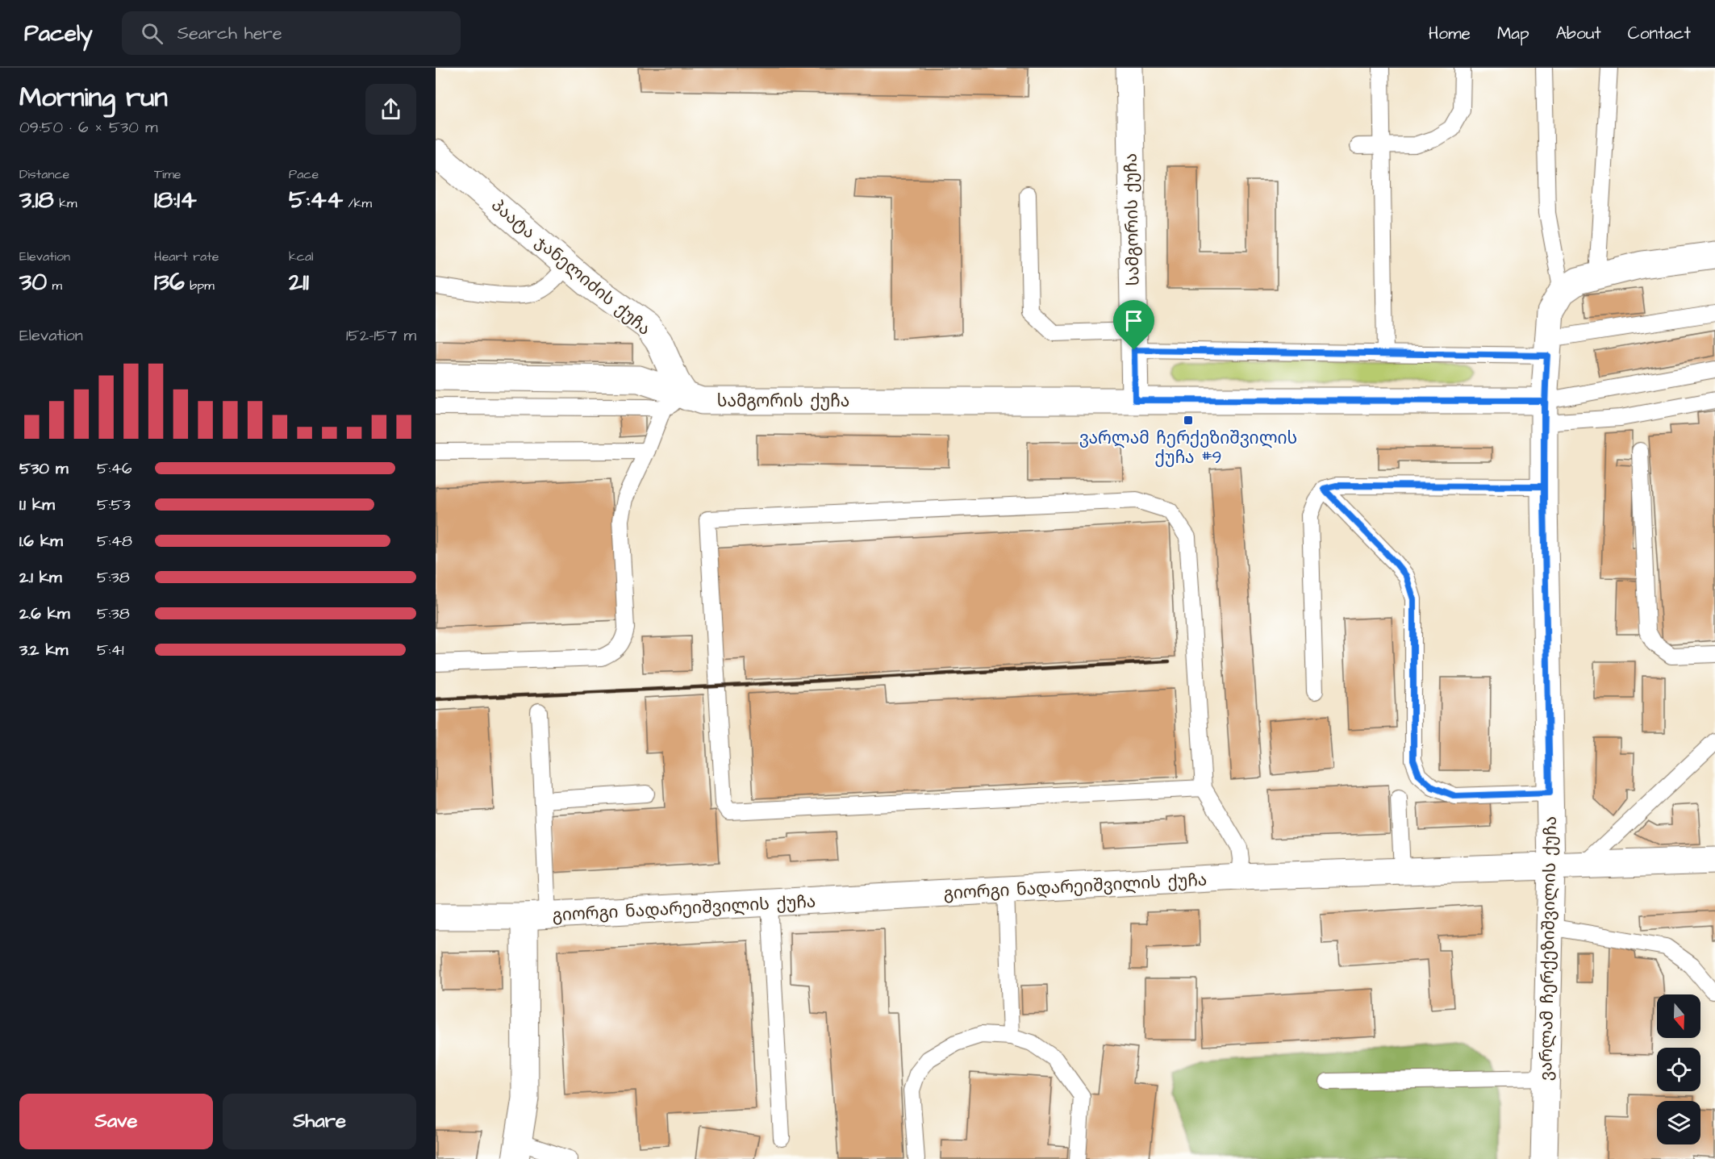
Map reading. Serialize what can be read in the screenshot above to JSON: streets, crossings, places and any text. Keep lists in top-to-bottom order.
{
  "streets": {
    "street": [
      "სამგორის ქუჩა",
      "პაატა ჯანელიძის ქუჩა",
      "გიორგი ნადარეიშვილის ქუჩა",
      "ვარლამ ჩერქეზიშვილის ქუჩა"
    ]
  },
  "crossings": [
    ["სამგორის ქუჩა", "პაატა ჯანელიძის ქუჩა"],
    ["სამგორის ქუჩა", "ვარლამ ჩერქეზიშვილის ქუჩა"],
    ["გიორგი ნადარეიშვილის ქუჩა", "ვარლამ ჩერქეზიშვილის ქუჩა"]
  ],
  "places": {
    "transit": ["ვარლამ ჩერქეზიშვილის ქუჩა #9"]
  },
  "north": "bottom",
  "page": {
    "header": "Pacely",
    "search": "Search here",
    "nav": [
      "Home",
      "Map",
      "About",
      "Contact"
    ],
    "heading": ["Morning run", "09:50 · 6 × 530 m"],
    "stats": [
      ["Distance", "3.18 km"],
      ["Time", "18:14"],
      ["Pace", "5:44 /km"],
      ["Elevation", "30 m"],
      ["Heart rate", "136 bpm"],
      ["kcal", "211"]
    ],
    "chart": ["Elevation", "152–157 m"],
    "list": [
      {
        "name": "530 m",
        "note": "5:46"
      },
      {
        "name": "1.1 km",
        "note": "5:53"
      },
      {
        "name": "1.6 km",
        "note": "5:48"
      },
      {
        "name": "2.1 km",
        "note": "5:38"
      },
      {
        "name": "2.6 km",
        "note": "5:38"
      },
      {
        "name": "3.2 km",
        "note": "5:41"
      }
    ],
    "buttons": ["Save", "Share"]
  }
}
